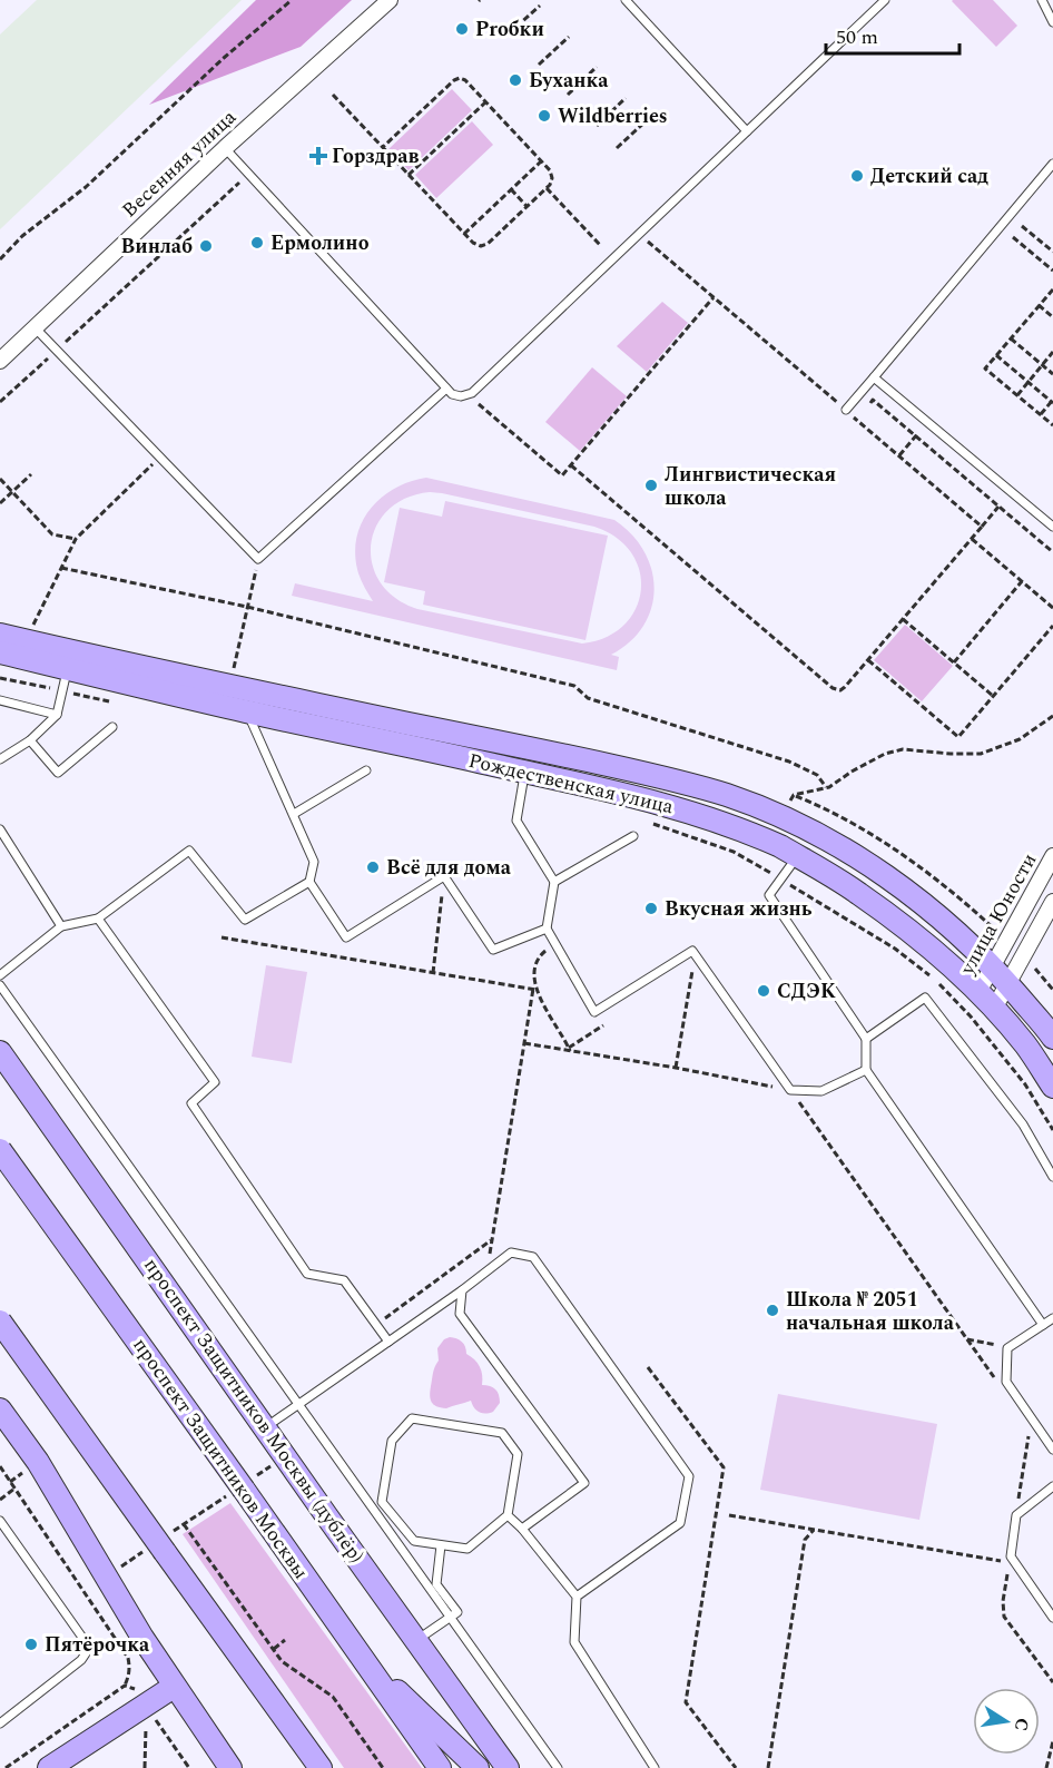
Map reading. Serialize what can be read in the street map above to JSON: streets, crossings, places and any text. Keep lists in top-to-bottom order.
{
  "streets": {
    "street": [
      "Весенняя улица",
      "Рождественская улица",
      "улица Юности",
      "проспект Защитников Москвы (дублёр)",
      "проспект Защитников Москвы"
    ]
  },
  "crossings": [
    ["Рождественская улица", "улица Юности"]
  ],
  "places": {
    "other": [
      "Proбки",
      "Буханка",
      "Wildberries",
      "Детский сад",
      "Ермолино",
      "Винлаб",
      "Лингвистическая школа",
      "Всё для дома",
      "Вкусная жизнь",
      "СДЭК",
      "Школа № 2051 начальная школа",
      "Пятёрочка"
    ],
    "health": ["Горздрав"]
  },
  "scale_bar": "50 m",
  "north": "right"
}
